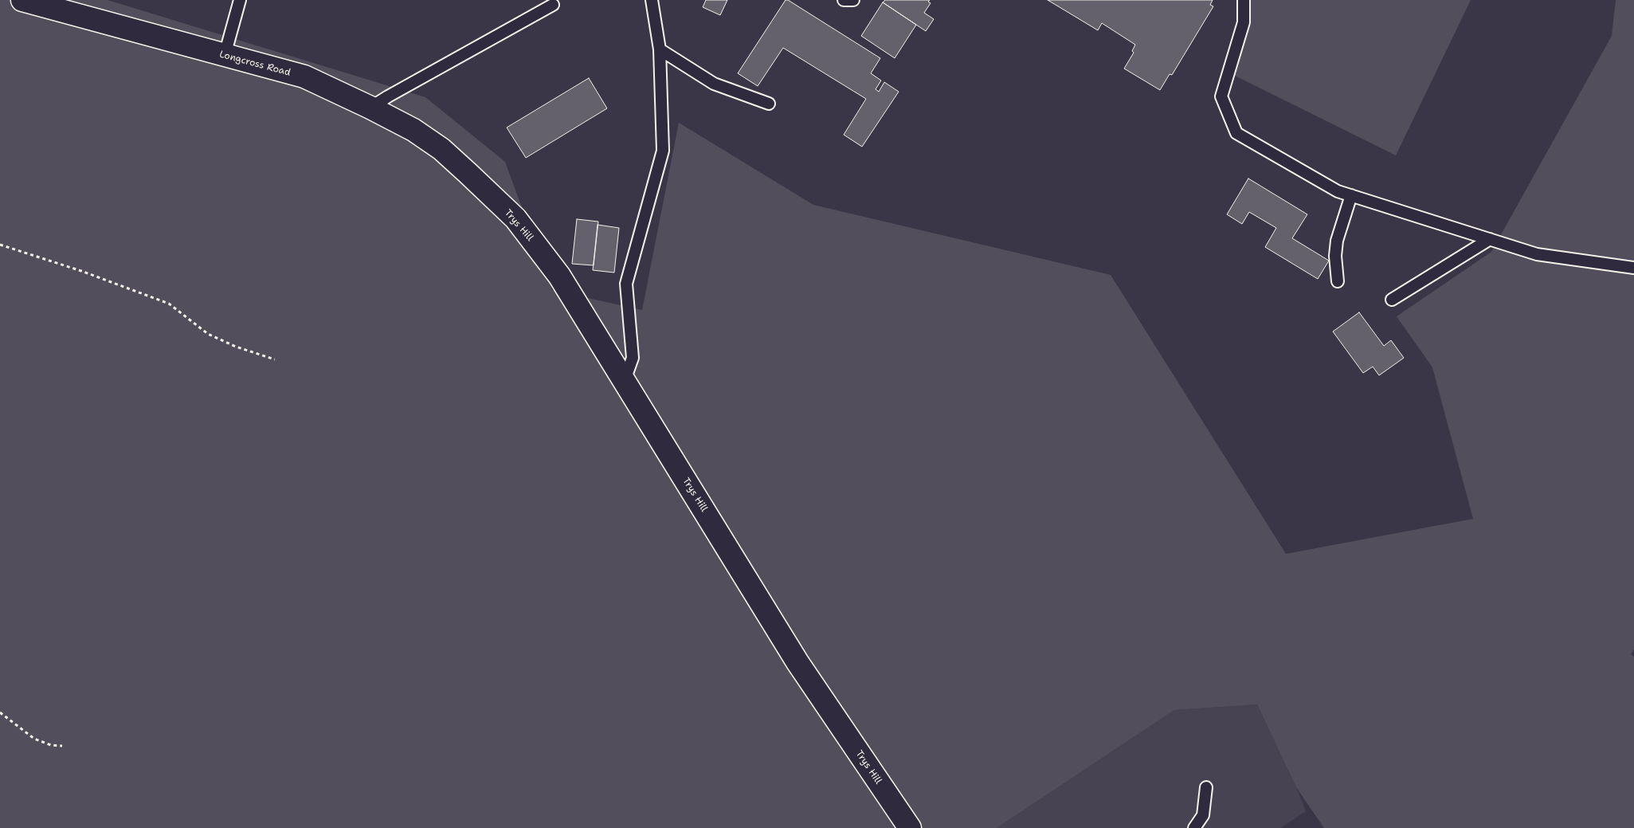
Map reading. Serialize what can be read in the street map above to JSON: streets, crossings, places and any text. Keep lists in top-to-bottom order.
{
  "streets": {
    "main road": ["Longcross Road", "Trys Hill"]
  },
  "crossings": [
    ["Longcross Road", "Trys Hill"]
  ]
}
